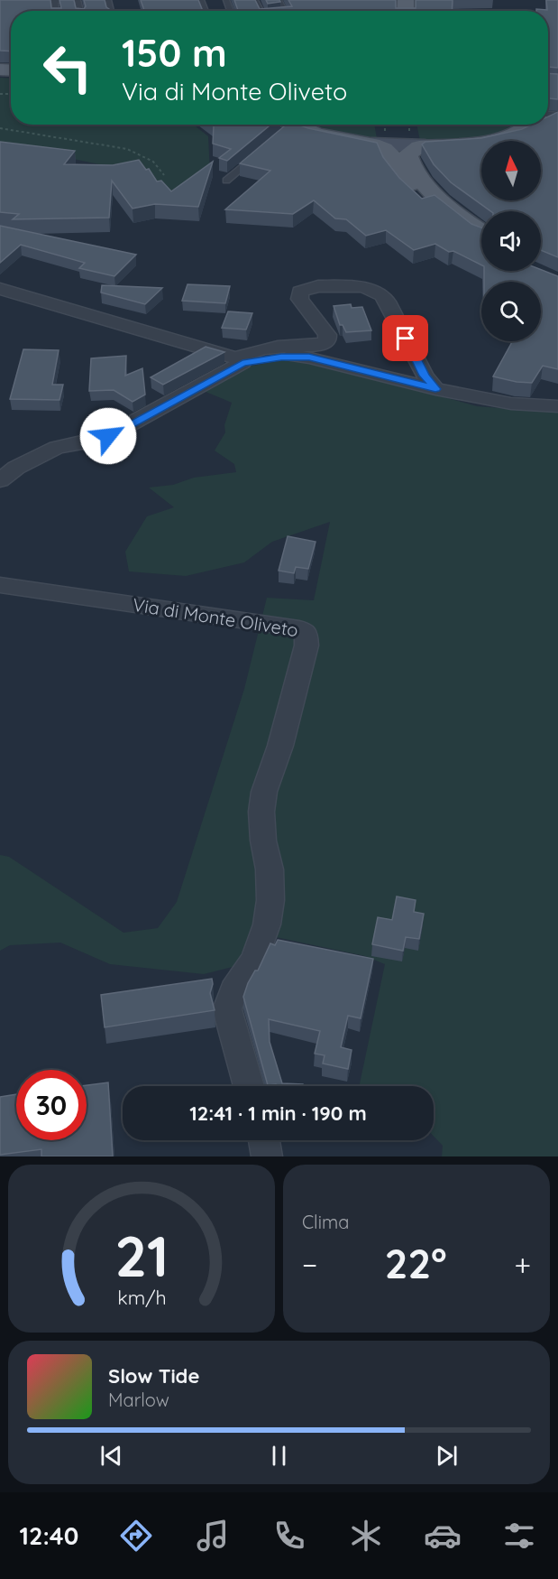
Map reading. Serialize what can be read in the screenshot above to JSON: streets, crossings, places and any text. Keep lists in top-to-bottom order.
{
  "streets": {
    "street": ["Via di Monte Oliveto"]
  },
  "north": "top",
  "page": {
    "turn": ["150 m", "Via di Monte Oliveto"],
    "limit": "30",
    "trip": "12:41 · 1 min · 190 m",
    "tile": "Clima",
    "heat": ["−", "22°", "+"],
    "song": ["Slow Tide", "Marlow"],
    "tabs": "12:40",
    "gauge": ["21", "km/h"]
  }
}
